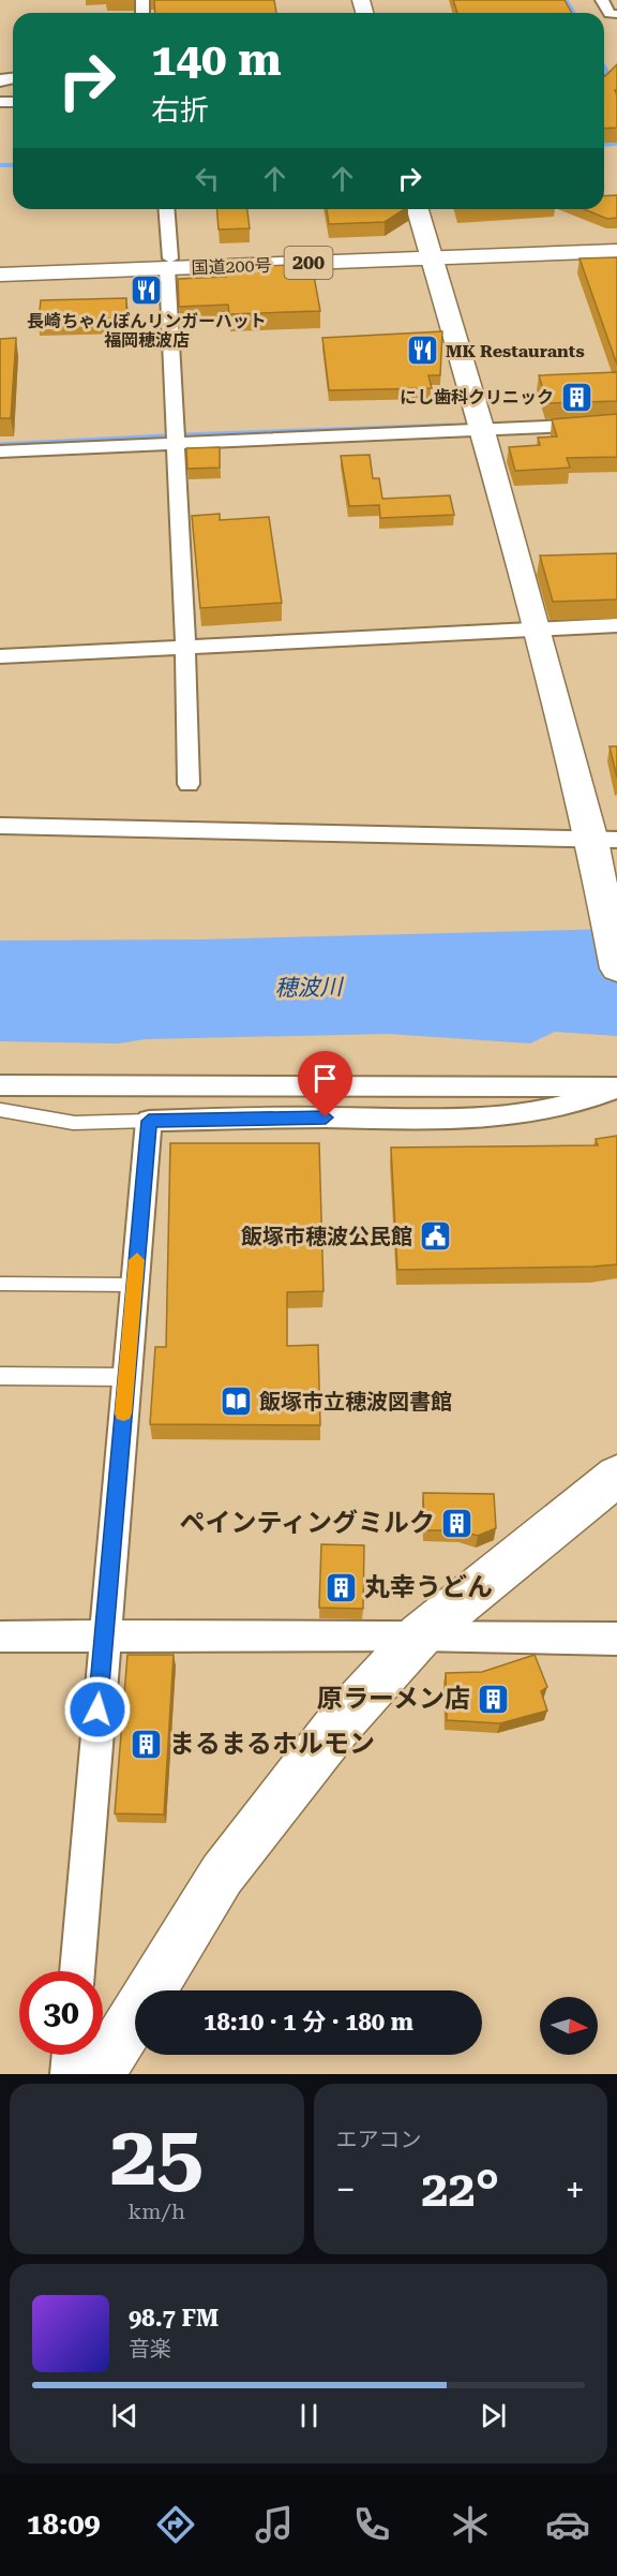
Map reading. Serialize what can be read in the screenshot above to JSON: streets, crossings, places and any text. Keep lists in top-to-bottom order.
{
  "streets": {
    "main road": ["200", "国道200号"]
  },
  "water": ["穂波川"],
  "places": {
    "restaurant": ["長崎ちゃんぽんリンガーハット 福岡穂波店", "MK Restaurants"],
    "building": [
      "にし歯科クリニック",
      "ペインティングミルク",
      "丸幸うどん",
      "原ラーメン店",
      "まるまるホルモン"
    ],
    "public building": ["飯塚市穂波公民館"],
    "library": ["飯塚市立穂波図書館"]
  },
  "north": "right",
  "page": {
    "turn": ["140 m", "右折"],
    "limit": "30",
    "trip": "18:10 · 1 分 · 180 m",
    "tile": [
      ["25", "km/h"],
      "エアコン"
    ],
    "heat": ["−", "22°", "+"],
    "song": ["98.7 FM", "音楽"],
    "tabs": "18:09"
  }
}
